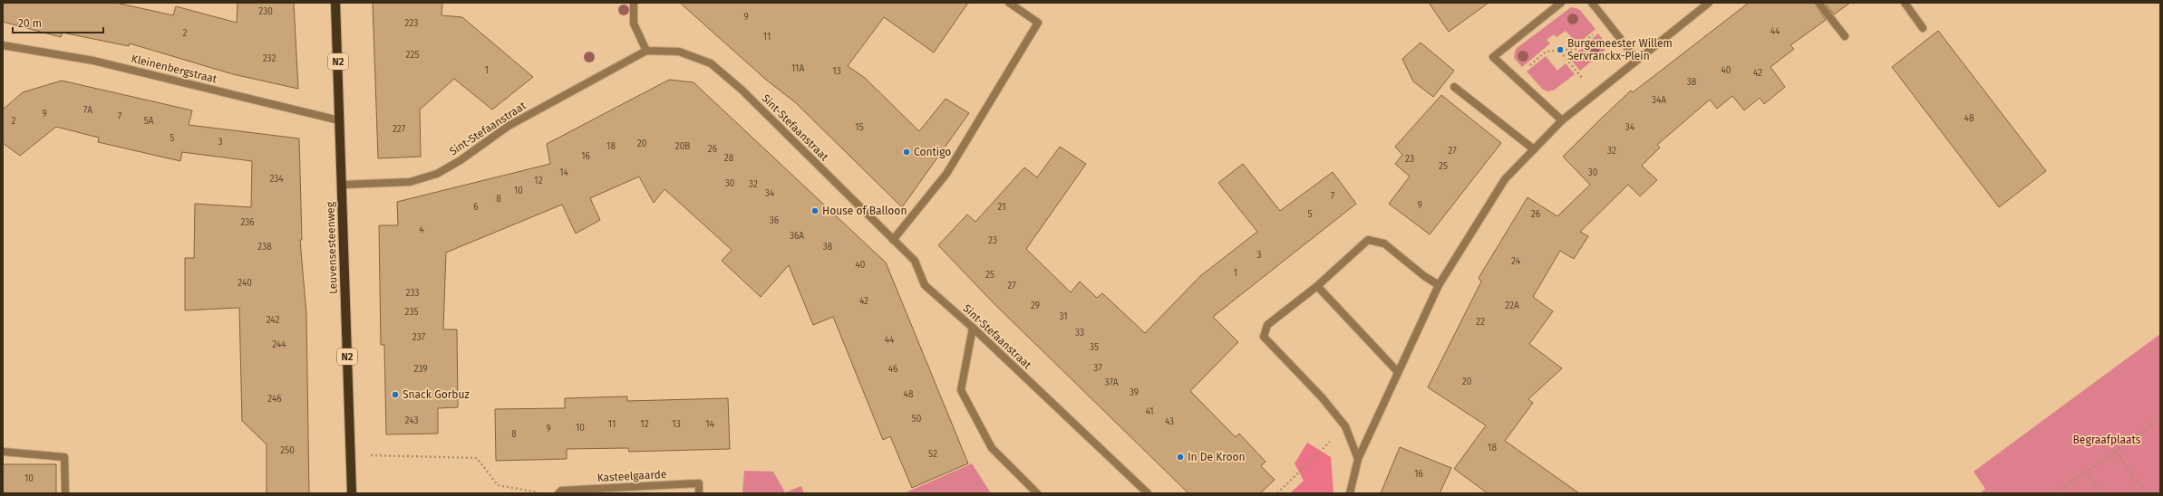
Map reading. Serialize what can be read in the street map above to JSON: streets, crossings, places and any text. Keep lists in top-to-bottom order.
{
  "streets": {
    "main road": ["N2", "Leuvensesteenweg"],
    "street": ["Kleinenbergstraat", "Sint-Stefaanstraat", "Kasteelgaarde"]
  },
  "crossings": [
    ["Kleinenbergstraat", "Leuvensesteenweg"],
    ["Sint-Stefaanstraat", "Leuvensesteenweg"]
  ],
  "parks": ["Begraafplaats"],
  "places": [
    "Burgemeester Willem Servranckx-Plein",
    "Contigo",
    "House of Balloon",
    "Snack Gorbuz",
    "In De Kroon"
  ],
  "house_numbers": [
    "230",
    "9",
    "223",
    "44",
    "2",
    "11",
    "225",
    "232",
    "11A",
    "1",
    "40",
    "13",
    "42",
    "38",
    "34A",
    "7A",
    "9",
    "7",
    "48",
    "2",
    "5A",
    "15",
    "34",
    "227",
    "5",
    "3",
    "20",
    "18",
    "20B",
    "26",
    "27",
    "32",
    "16",
    "28",
    "23",
    "25",
    "14",
    "30",
    "234",
    "12",
    "30",
    "32",
    "10",
    "34",
    "7",
    "8",
    "9",
    "6",
    "21",
    "5",
    "26",
    "36",
    "236",
    "4",
    "36A",
    "23",
    "238",
    "38",
    "3",
    "24",
    "40",
    "1",
    "25",
    "240",
    "27",
    "233",
    "42",
    "29",
    "22A",
    "235",
    "31",
    "242",
    "22",
    "33",
    "237",
    "44",
    "244",
    "35",
    "37",
    "239",
    "46",
    "20",
    "37A",
    "39",
    "48",
    "246",
    "41",
    "50",
    "243",
    "43",
    "11",
    "12",
    "13",
    "14",
    "10",
    "9",
    "8",
    "18",
    "250",
    "52",
    "16",
    "10"
  ],
  "scale_bar": "20 m"
}
